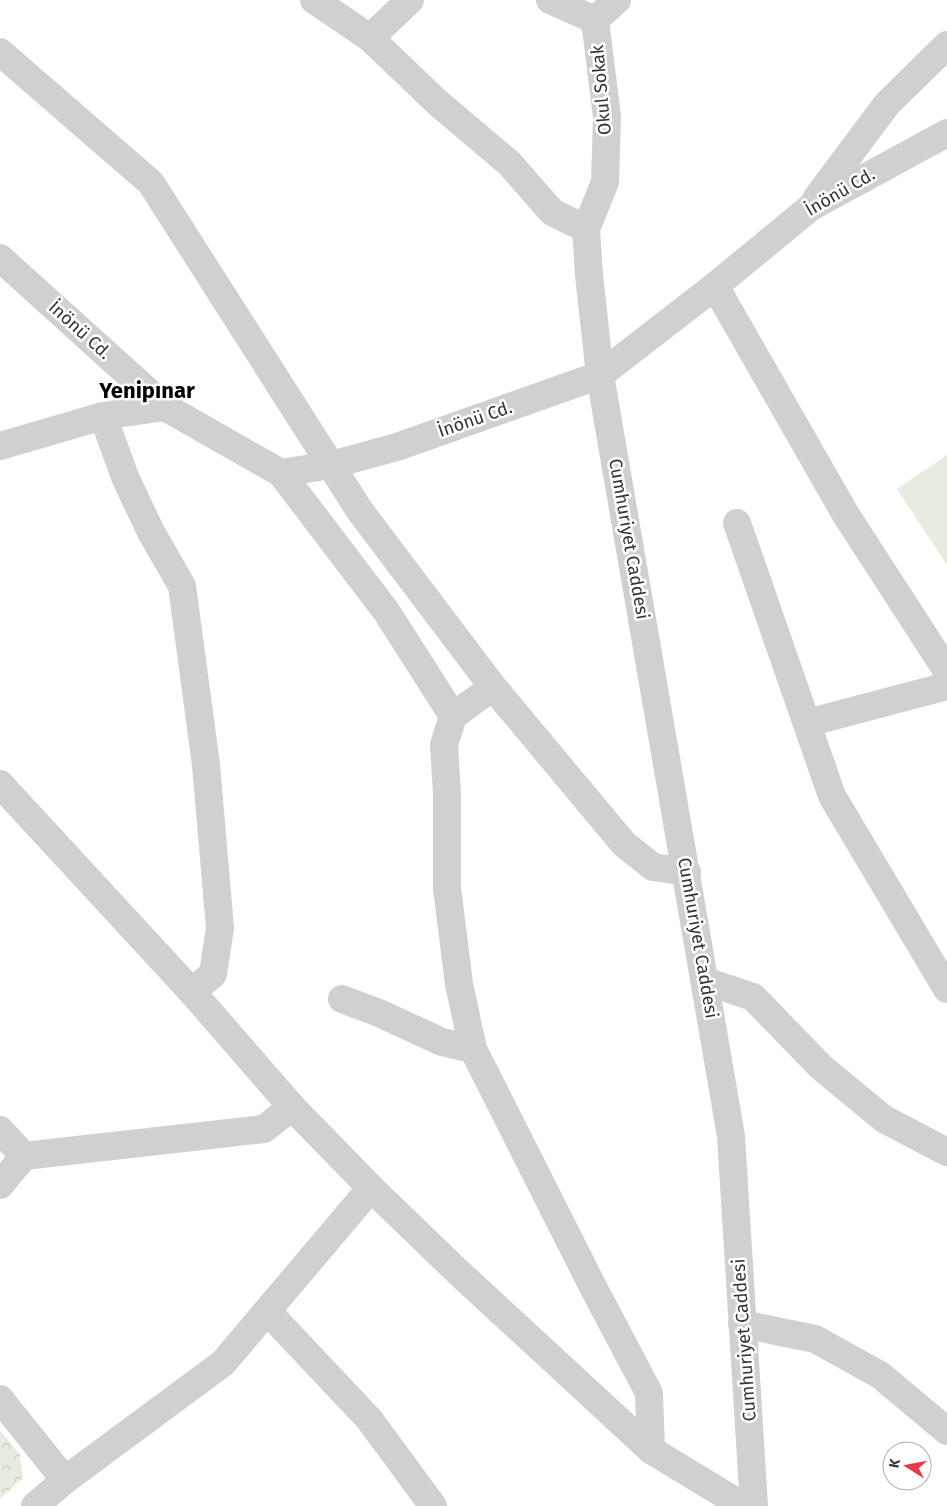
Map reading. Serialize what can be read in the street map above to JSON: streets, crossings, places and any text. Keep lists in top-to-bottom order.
{
  "streets": {
    "street": ["Okul Sokak", "İnönü Cd.", "Cumhuriyet Caddesi"]
  },
  "crossings": [
    ["Okul Sokak", "Cumhuriyet Caddesi"],
    ["İnönü Cd.", "Cumhuriyet Caddesi"]
  ],
  "districts": ["Yenipınar"],
  "north": "left"
}
